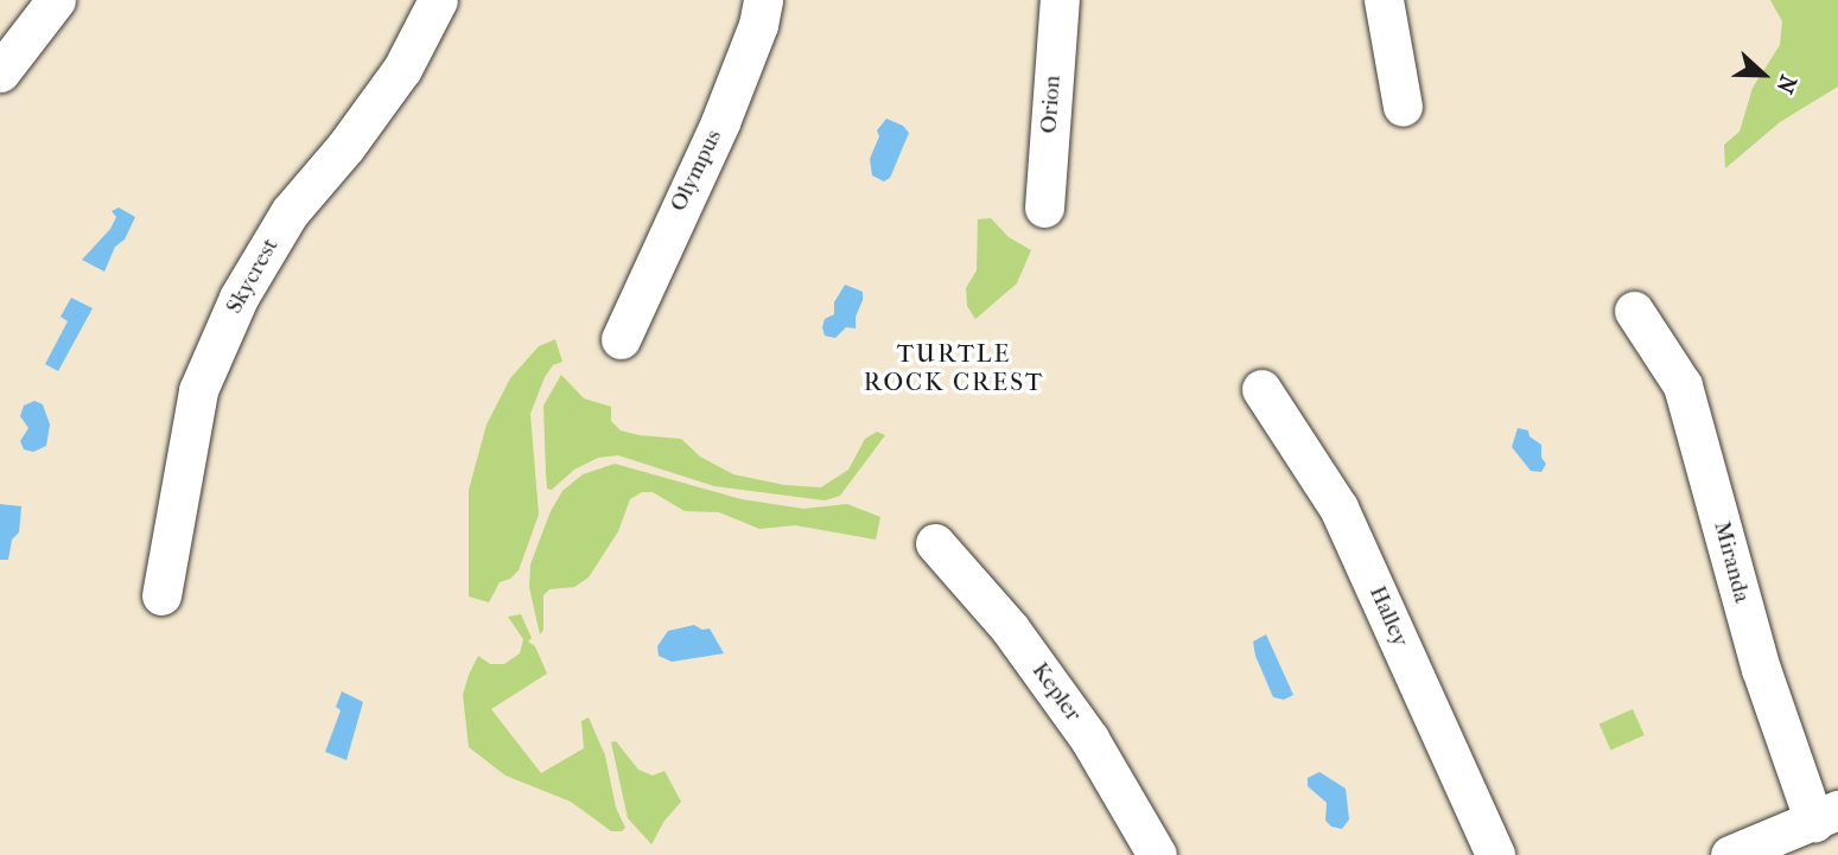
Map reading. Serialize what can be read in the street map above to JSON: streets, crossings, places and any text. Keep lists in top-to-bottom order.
{
  "streets": {
    "street": [
      "Orion",
      "Olympus",
      "Skycrest",
      "Miranda",
      "Halley",
      "Kepler"
    ]
  },
  "districts": ["TURTLE ROCK CREST"],
  "north": "right"
}
